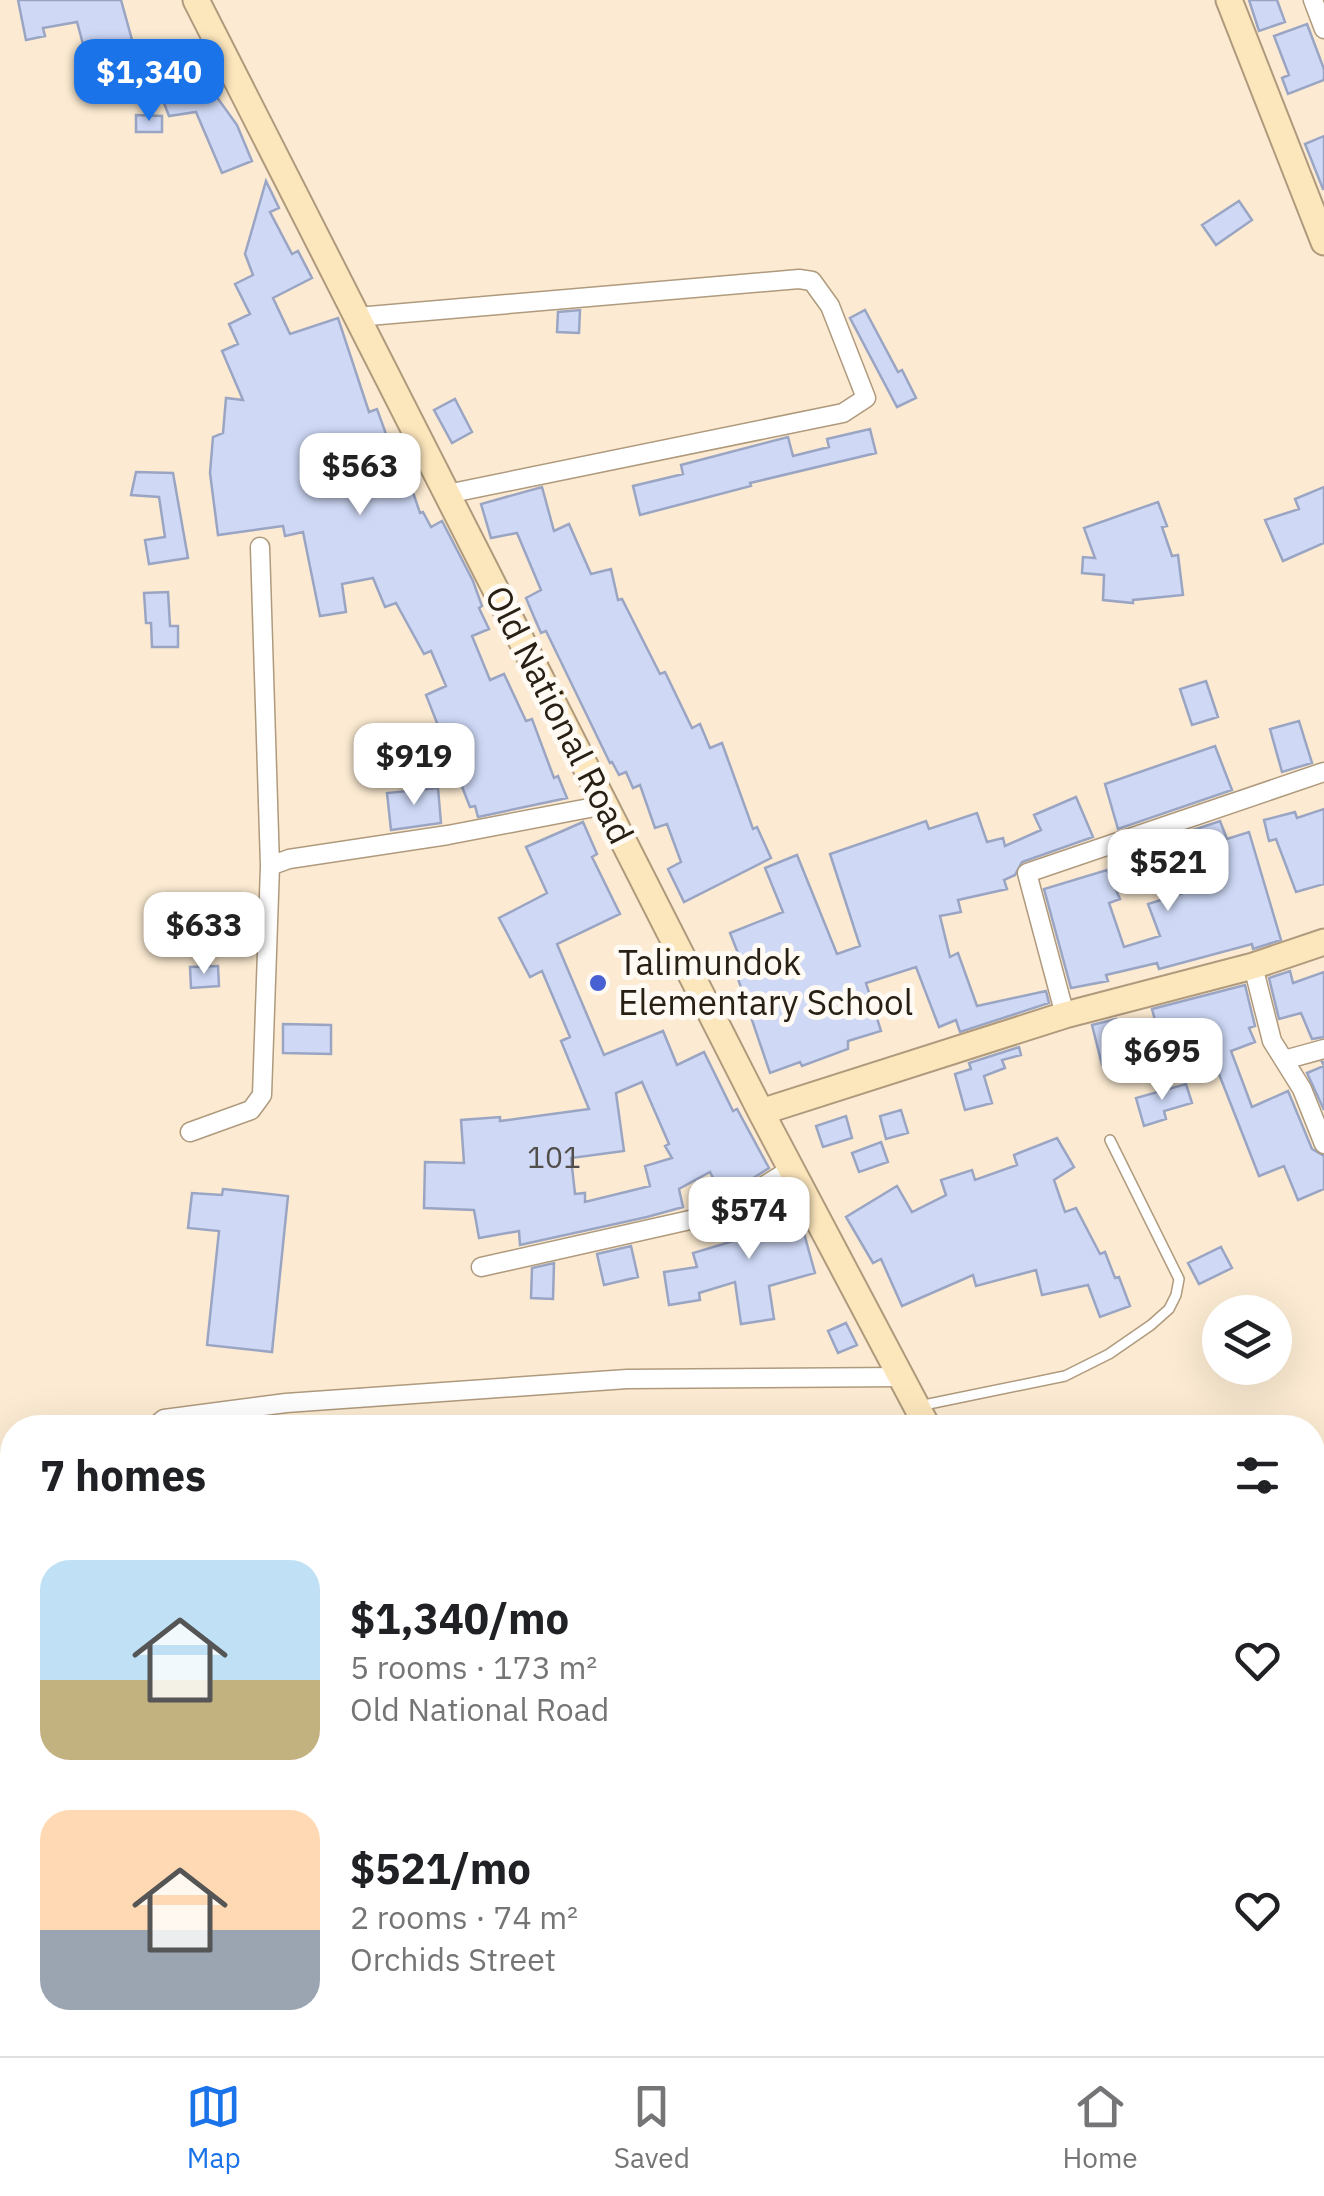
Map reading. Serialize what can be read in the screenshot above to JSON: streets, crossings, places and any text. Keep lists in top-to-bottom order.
{
  "streets": {
    "main road": ["Old National Road"]
  },
  "places": ["Talimundok Elementary School"],
  "house_numbers": ["101"],
  "page": {
    "price": [
      "$1,340",
      "$563",
      "$919",
      "$521",
      "$633",
      "$695",
      "$574"
    ],
    "heading": "7 homes",
    "list": [
      {
        "name": "$1,340/mo",
        "note": "5 rooms · 173 m² · Old National Road"
      },
      {
        "name": "$521/mo",
        "note": "2 rooms · 74 m² · Orchids Street"
      }
    ],
    "tabs": ["Map", "Saved", "Home"]
  }
}
